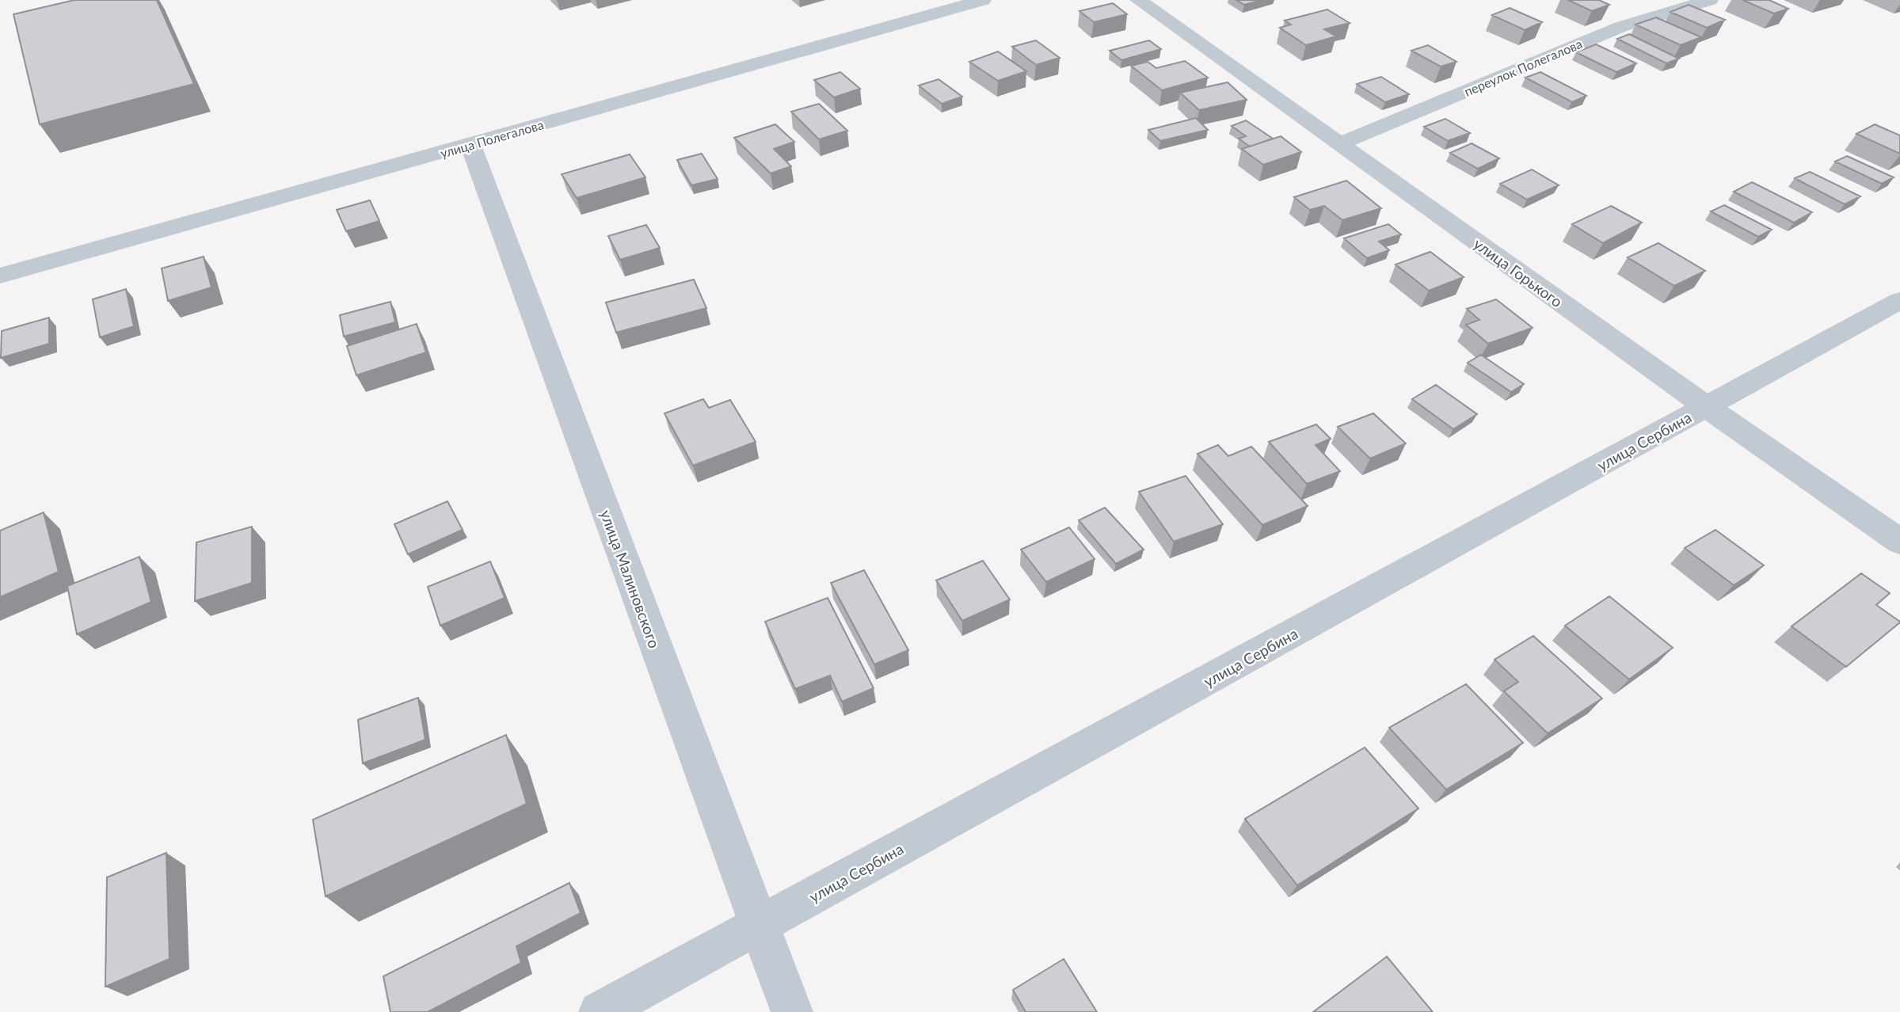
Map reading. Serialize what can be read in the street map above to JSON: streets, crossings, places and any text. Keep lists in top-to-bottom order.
{
  "streets": {
    "street": [
      "переулок Полегалова",
      "улица Полегалова",
      "улица Горького",
      "улица Сербина",
      "улица Малиновского"
    ]
  },
  "crossings": [
    ["переулок Полегалова", "улица Горького"],
    ["улица Полегалова", "улица Малиновского"],
    ["улица Горького", "улица Сербина"],
    ["улица Сербина", "улица Малиновского"]
  ]
}
